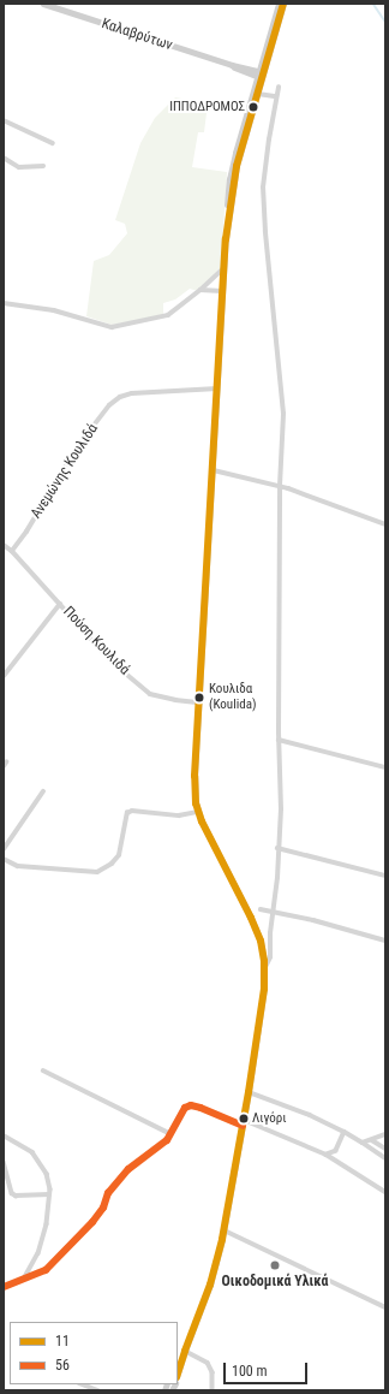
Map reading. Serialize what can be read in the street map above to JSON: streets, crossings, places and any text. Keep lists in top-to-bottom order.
{
  "streets": {
    "main road": ["Καλαβρύτων"],
    "street": ["Ανεμώνης Κουλιδά", "Πούση Κουλιδά"]
  },
  "crossings": [
    ["Ανεμώνης Κουλιδά", "Πούση Κουλιδά"]
  ],
  "places": [
    "ΙΠΠΟΔΡΟΜΟΣ",
    "Κουλιδα (Koulida)",
    "Λιγόρι",
    "Οικοδομικά Υλικά"
  ],
  "lines": ["transit line 11", "transit line 56"],
  "legend": ["11", "56"],
  "scale_bar": "100 m"
}
